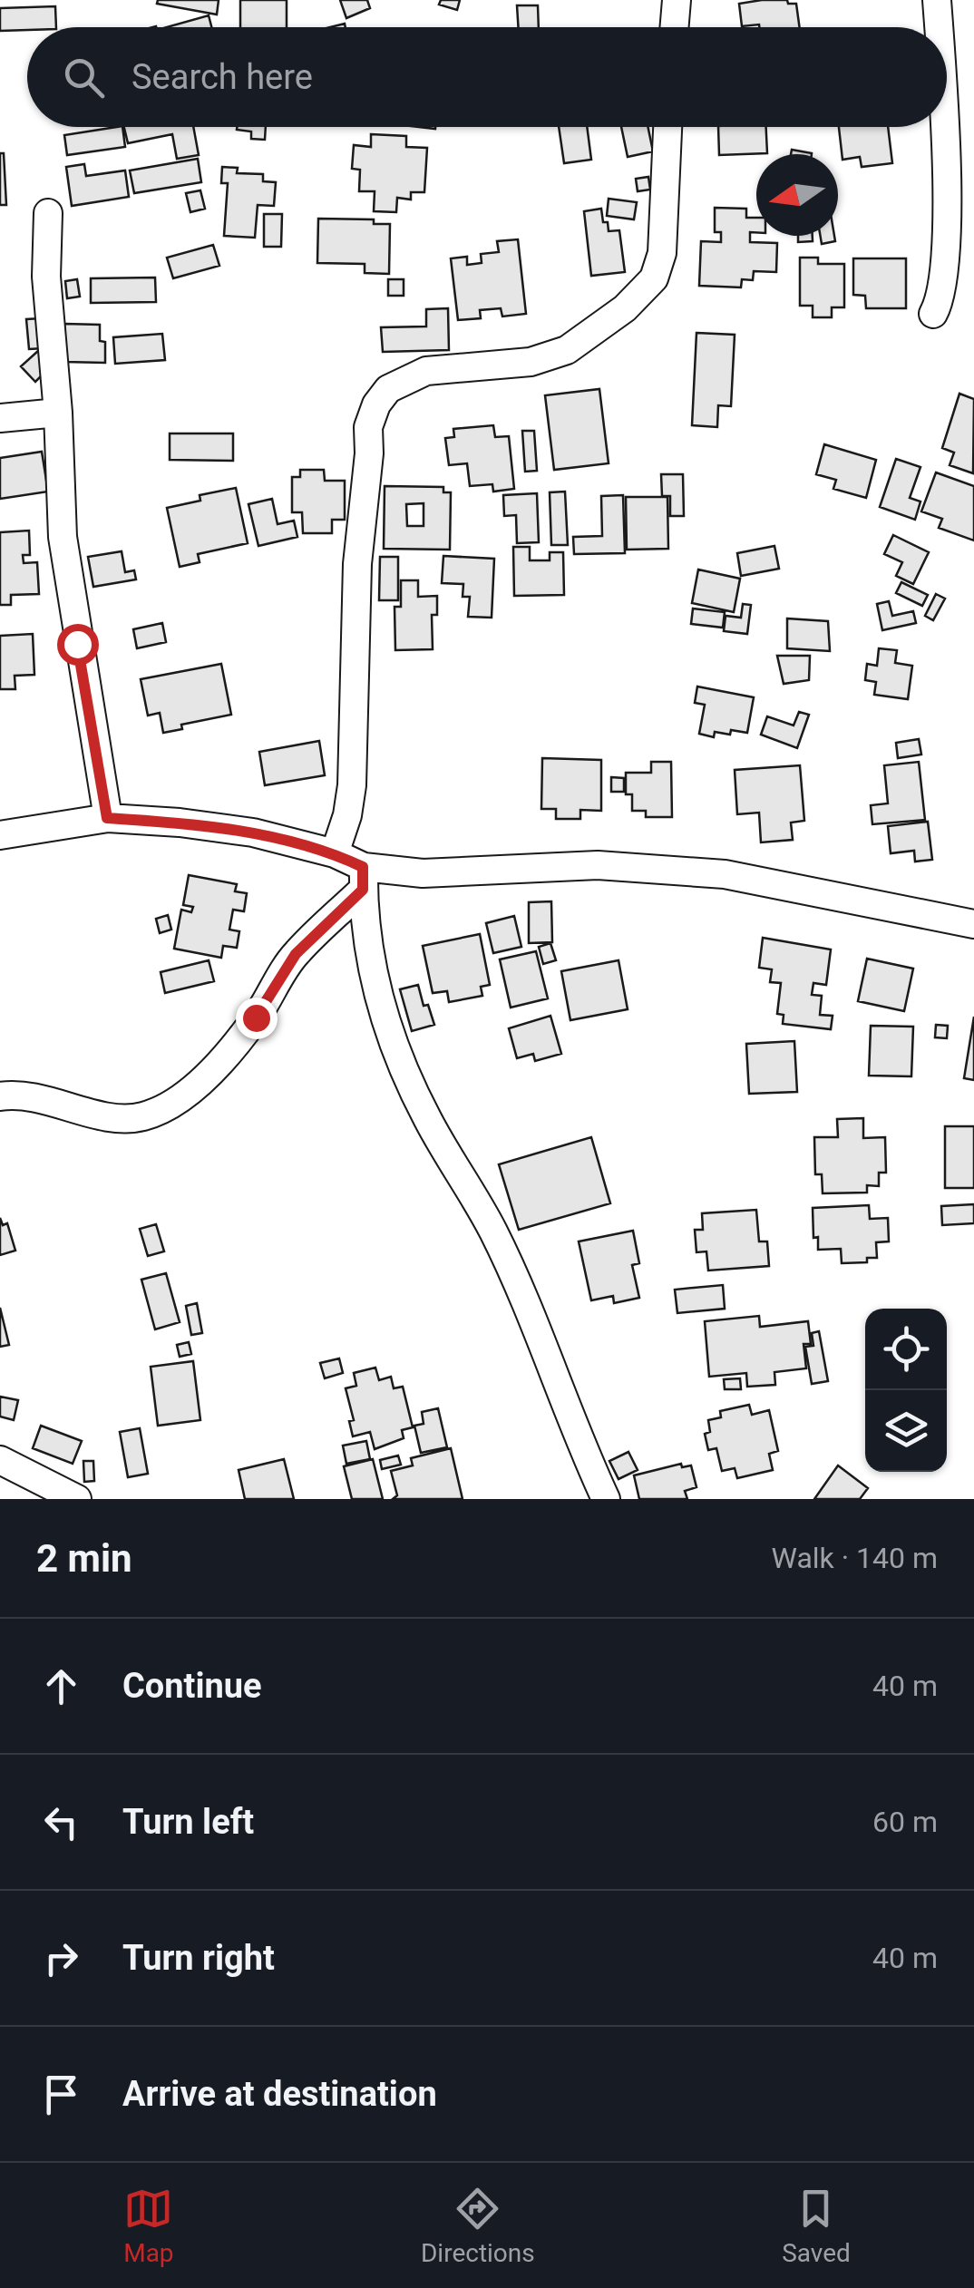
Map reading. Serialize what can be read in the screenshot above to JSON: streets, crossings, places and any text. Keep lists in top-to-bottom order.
{
  "north": "left",
  "page": {
    "search": "Search here",
    "heading": ["2 min", "Walk · 140 m"],
    "list": [
      ["Continue", "40 m"],
      ["Turn left", "60 m"],
      ["Turn right", "40 m"],
      "Arrive at destination"
    ],
    "nav": ["Map", "Directions", "Saved"]
  }
}
